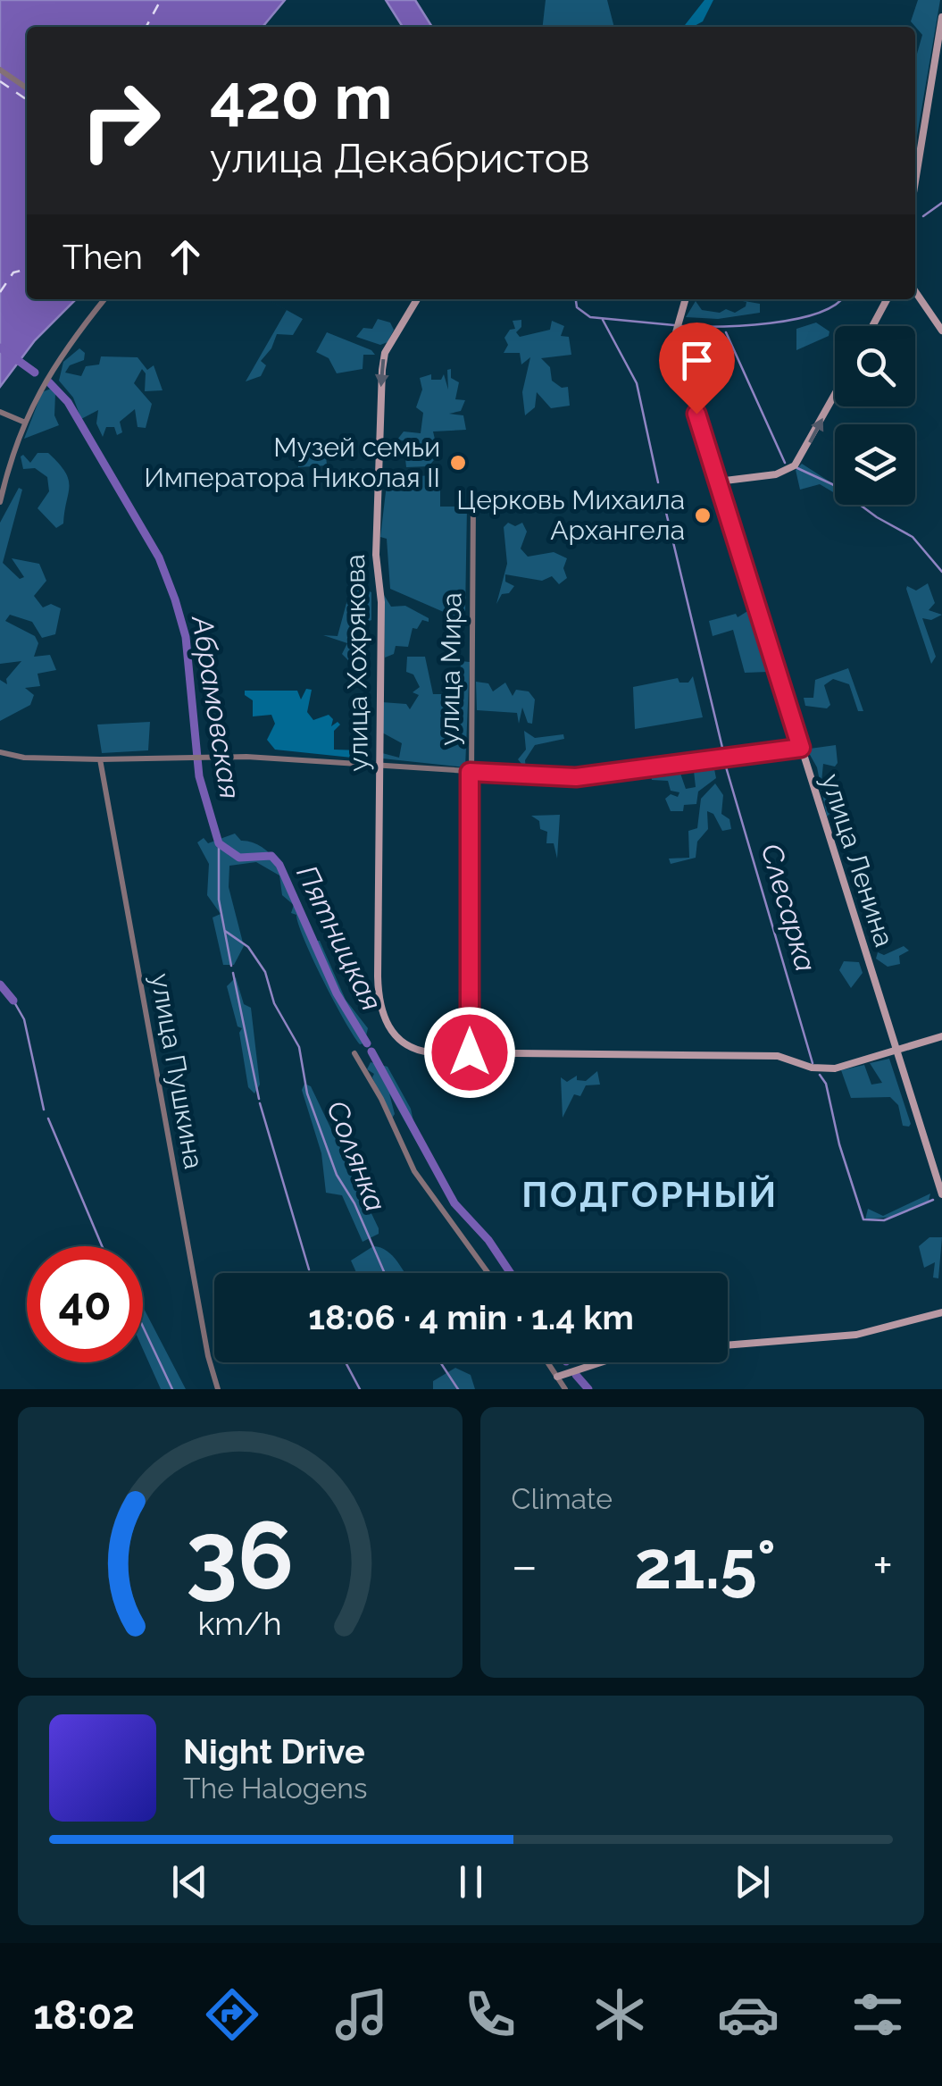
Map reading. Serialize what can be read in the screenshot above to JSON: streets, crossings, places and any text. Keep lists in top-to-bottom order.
{
  "streets": {
    "main road": ["улица Хохрякова", "улица Ленина"],
    "street": ["улица Мира", "улица Пушкина"]
  },
  "crossings": [
    ["улица Хохрякова", "улица Мира"]
  ],
  "one_way": ["улица Хохрякова"],
  "districts": ["ПОДГОРНЫЙ"],
  "water": [
    "Абрамовская",
    "Слесарка",
    "Пятницкая",
    "Солянка"
  ],
  "places": ["Музей семьи Императора Николая II", "Церковь Михаила Архангела"],
  "page": {
    "turn": ["420 m", "улица Декабристов"],
    "then": "Then",
    "limit": "40",
    "trip": "18:06 · 4 min · 1.4 km",
    "tile": "Climate",
    "heat": ["−", "21.5°", "+"],
    "song": ["Night Drive", "The Halogens"],
    "tabs": "18:02",
    "gauge": ["36", "km/h"]
  }
}
